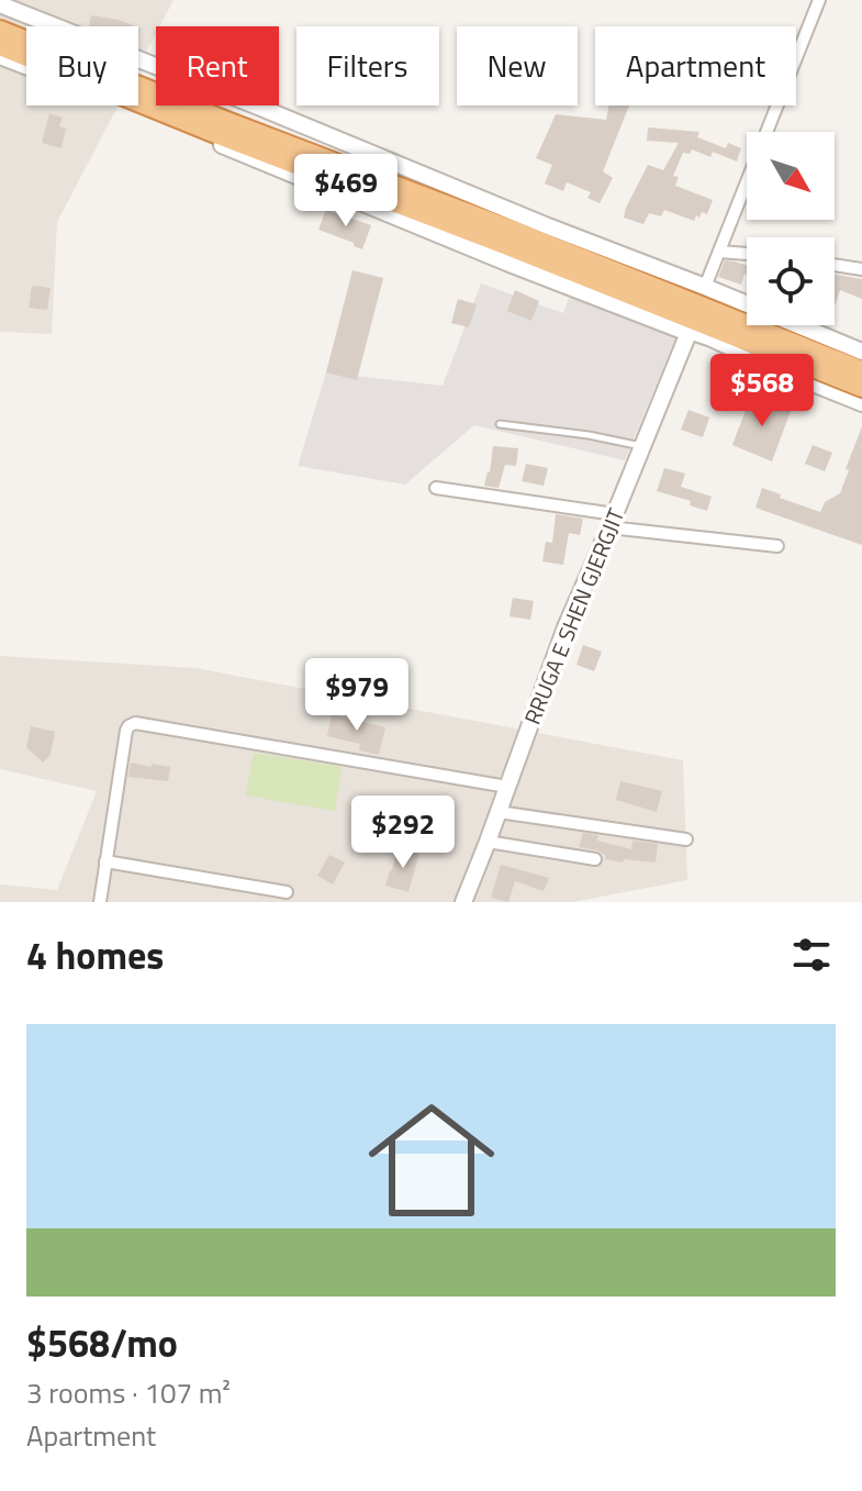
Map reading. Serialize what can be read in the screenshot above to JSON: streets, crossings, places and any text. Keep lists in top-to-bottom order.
{
  "streets": {
    "street": ["RRUGA E SHEN GJERGJIT"]
  },
  "north": "bottom right",
  "page": {
    "chip": [
      "Buy",
      "Rent",
      "Filters",
      "New",
      "Apartment"
    ],
    "price": [
      "$469",
      "$568",
      "$979",
      "$292"
    ],
    "heading": "4 homes",
    "list": [
      {
        "name": "$568/mo",
        "note": "3 rooms · 107 m² · Apartment"
      }
    ]
  }
}
